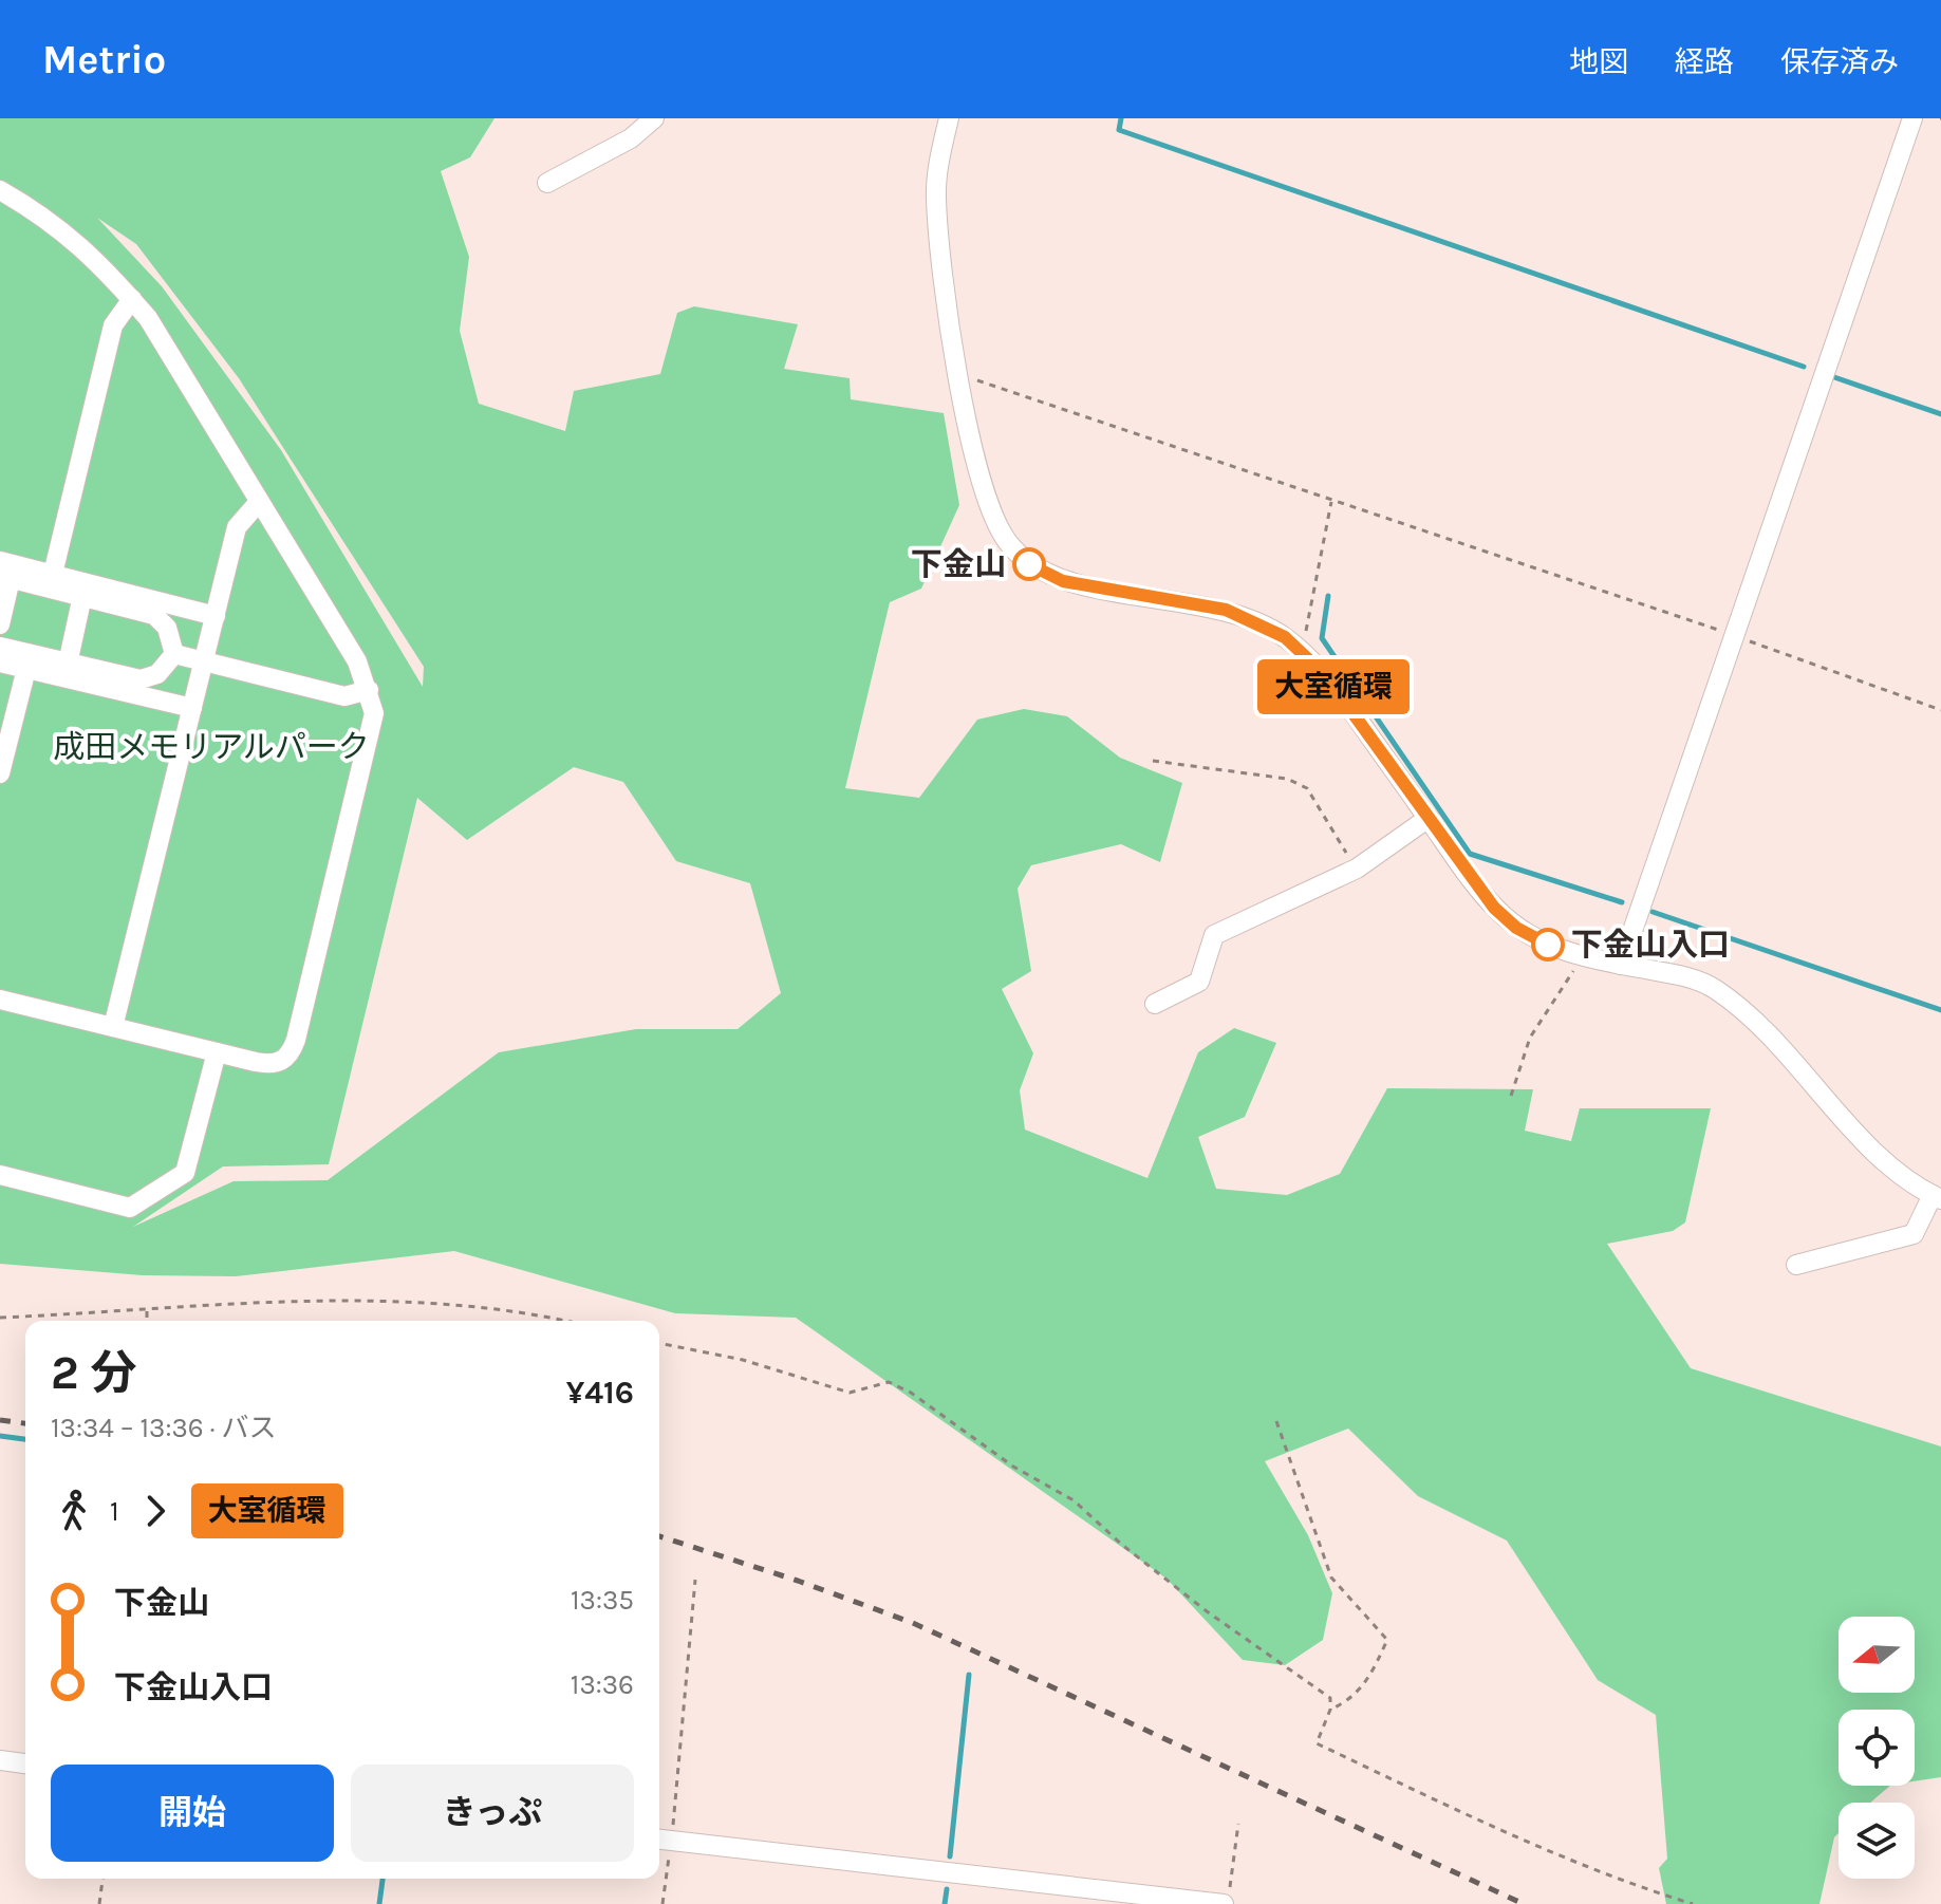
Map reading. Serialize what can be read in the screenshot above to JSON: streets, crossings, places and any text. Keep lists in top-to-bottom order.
{
  "parks": ["成田メモリアルパーク"],
  "places": ["下金山", "下金山入口"],
  "lines": ["bus line 大室循環"],
  "north": "left",
  "page": {
    "header": "Metrio",
    "nav": ["地図", "経路", "保存済み"],
    "on_map": "大室循環",
    "heading": ["2 分", "13:34 – 13:36 · バス", "¥416"],
    "legs": ["1", "大室循環"],
    "list": [
      {
        "name": "下金山",
        "value": "13:35"
      },
      {
        "name": "下金山入口",
        "value": "13:36"
      }
    ],
    "buttons": ["開始", "きっぷ"]
  }
}
